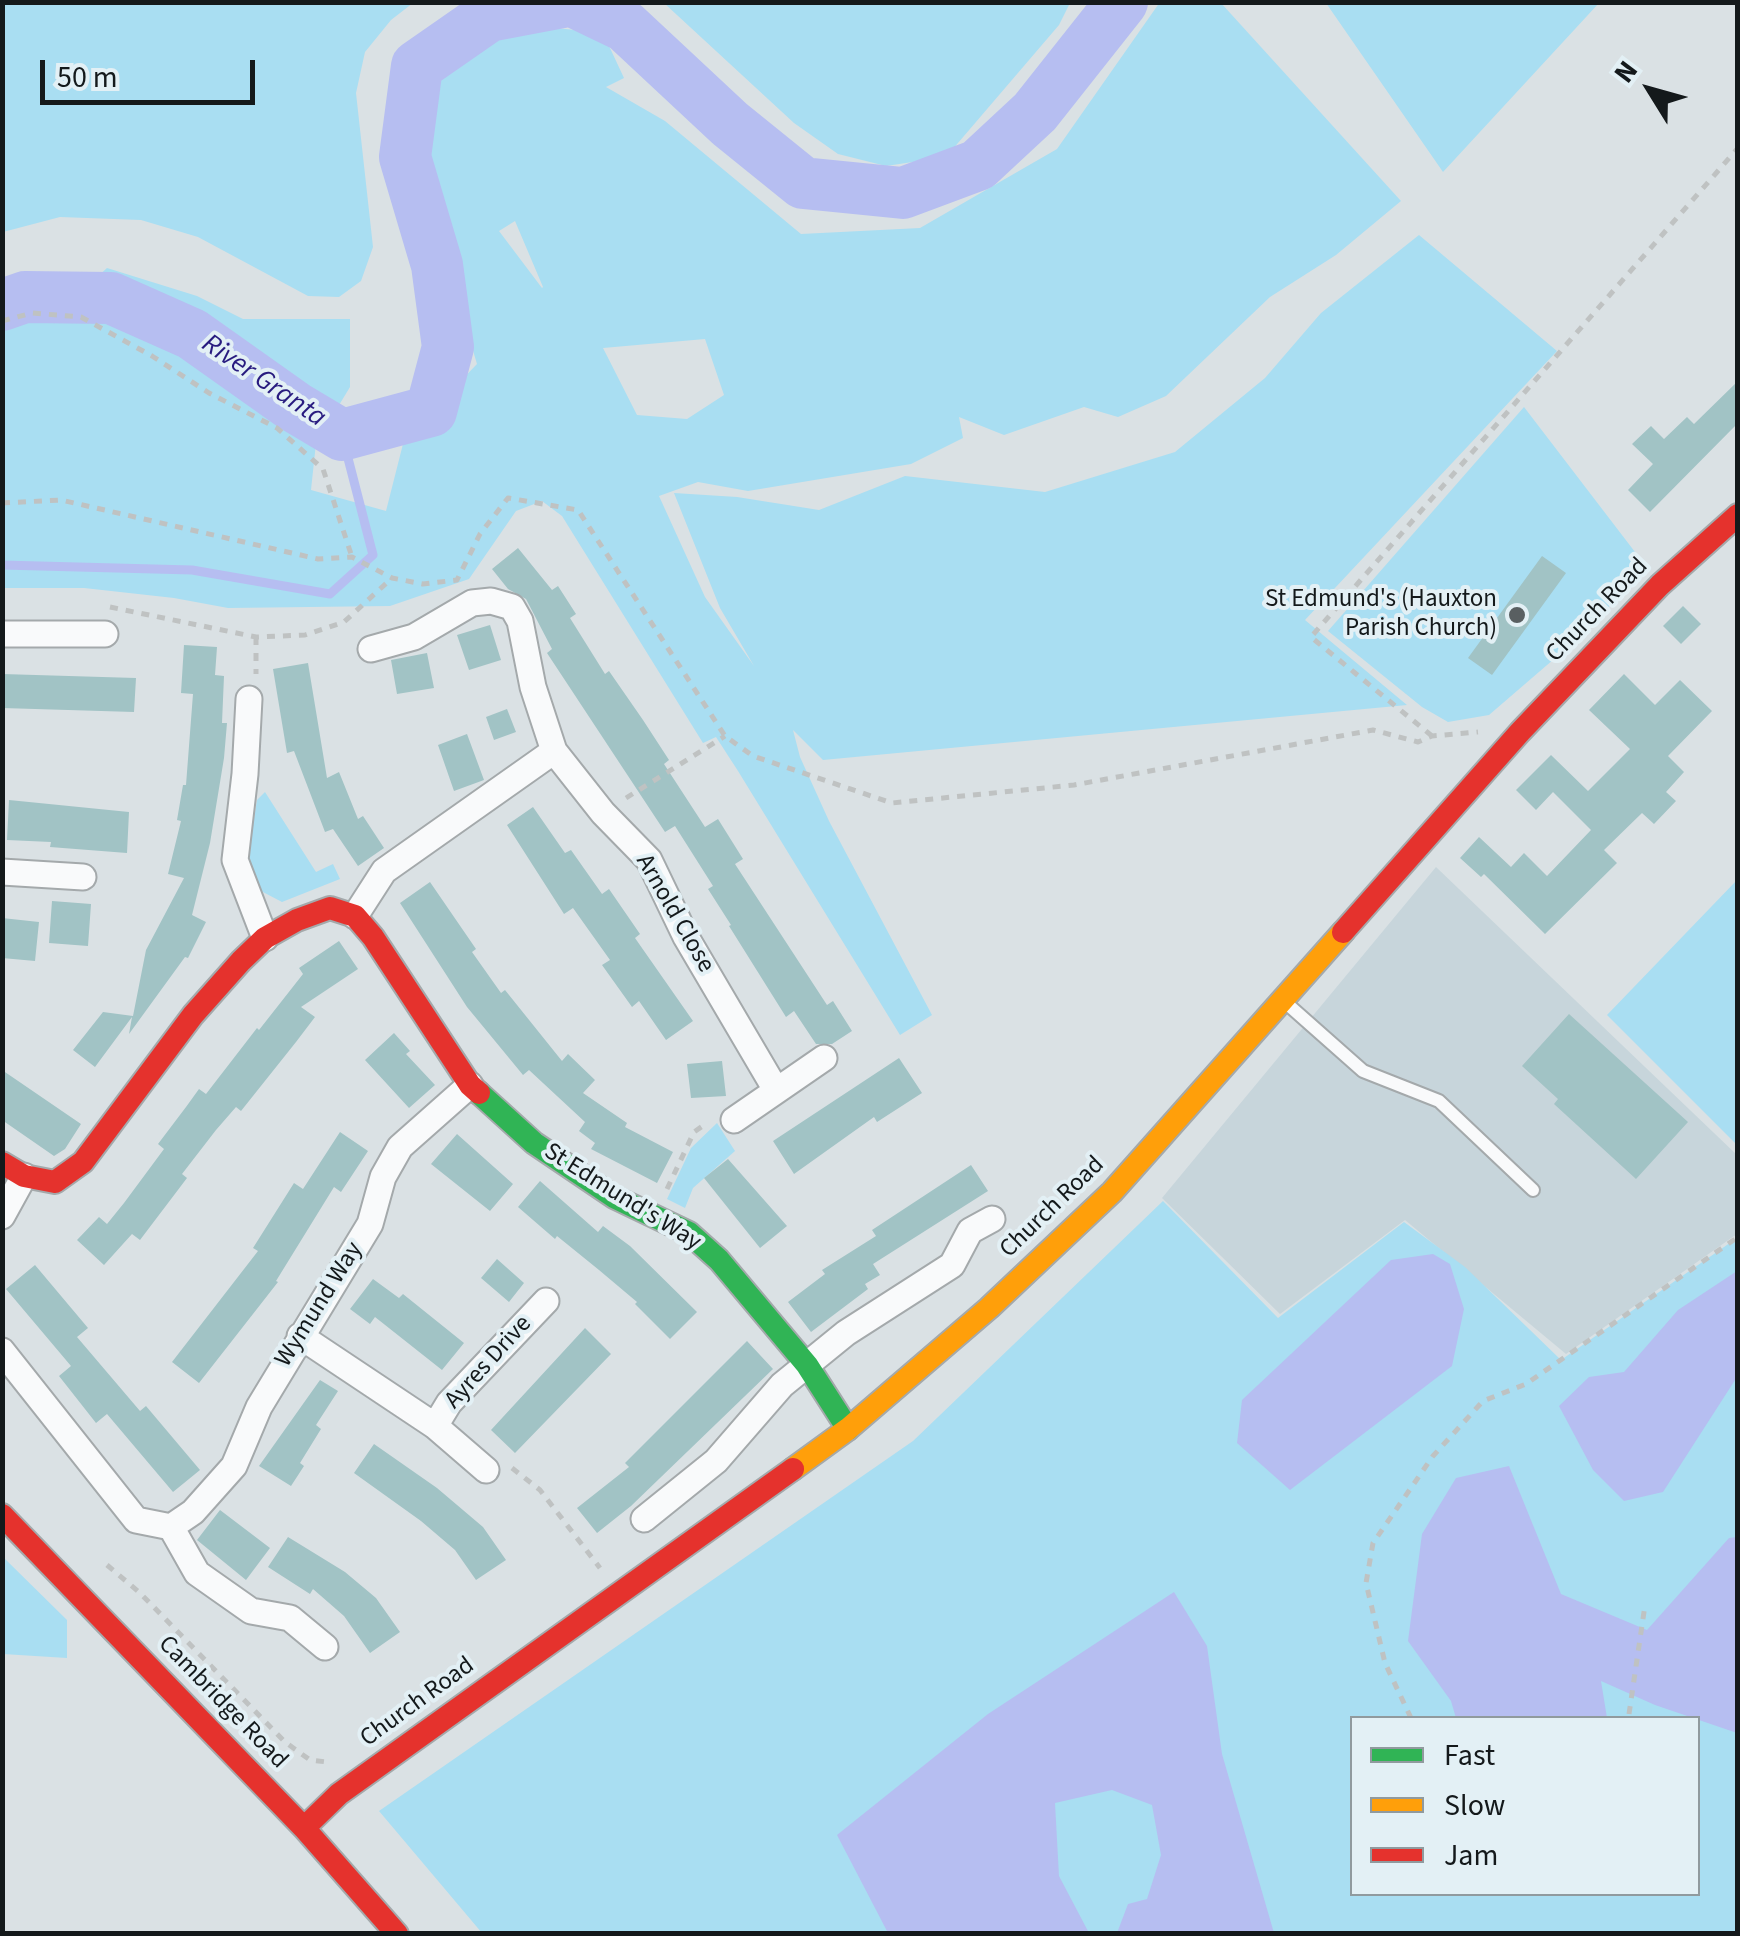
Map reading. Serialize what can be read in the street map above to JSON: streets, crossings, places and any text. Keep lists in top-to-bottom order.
{
  "streets": {
    "main road": ["Church Road", "St Edmund's Way", "Cambridge Road"],
    "street": ["Arnold Close", "Wymund Way", "Ayres Drive"]
  },
  "crossings": [
    ["Church Road", "St Edmund's Way"],
    ["Church Road", "Cambridge Road"],
    ["St Edmund's Way", "Wymund Way"],
    ["Wymund Way", "Ayres Drive"]
  ],
  "water": ["River Granta"],
  "places": ["St Edmund's (Hauxton Parish Church)"],
  "legend": ["Fast", "Slow", "Jam"],
  "scale_bar": "50 m",
  "north": "top left"
}
